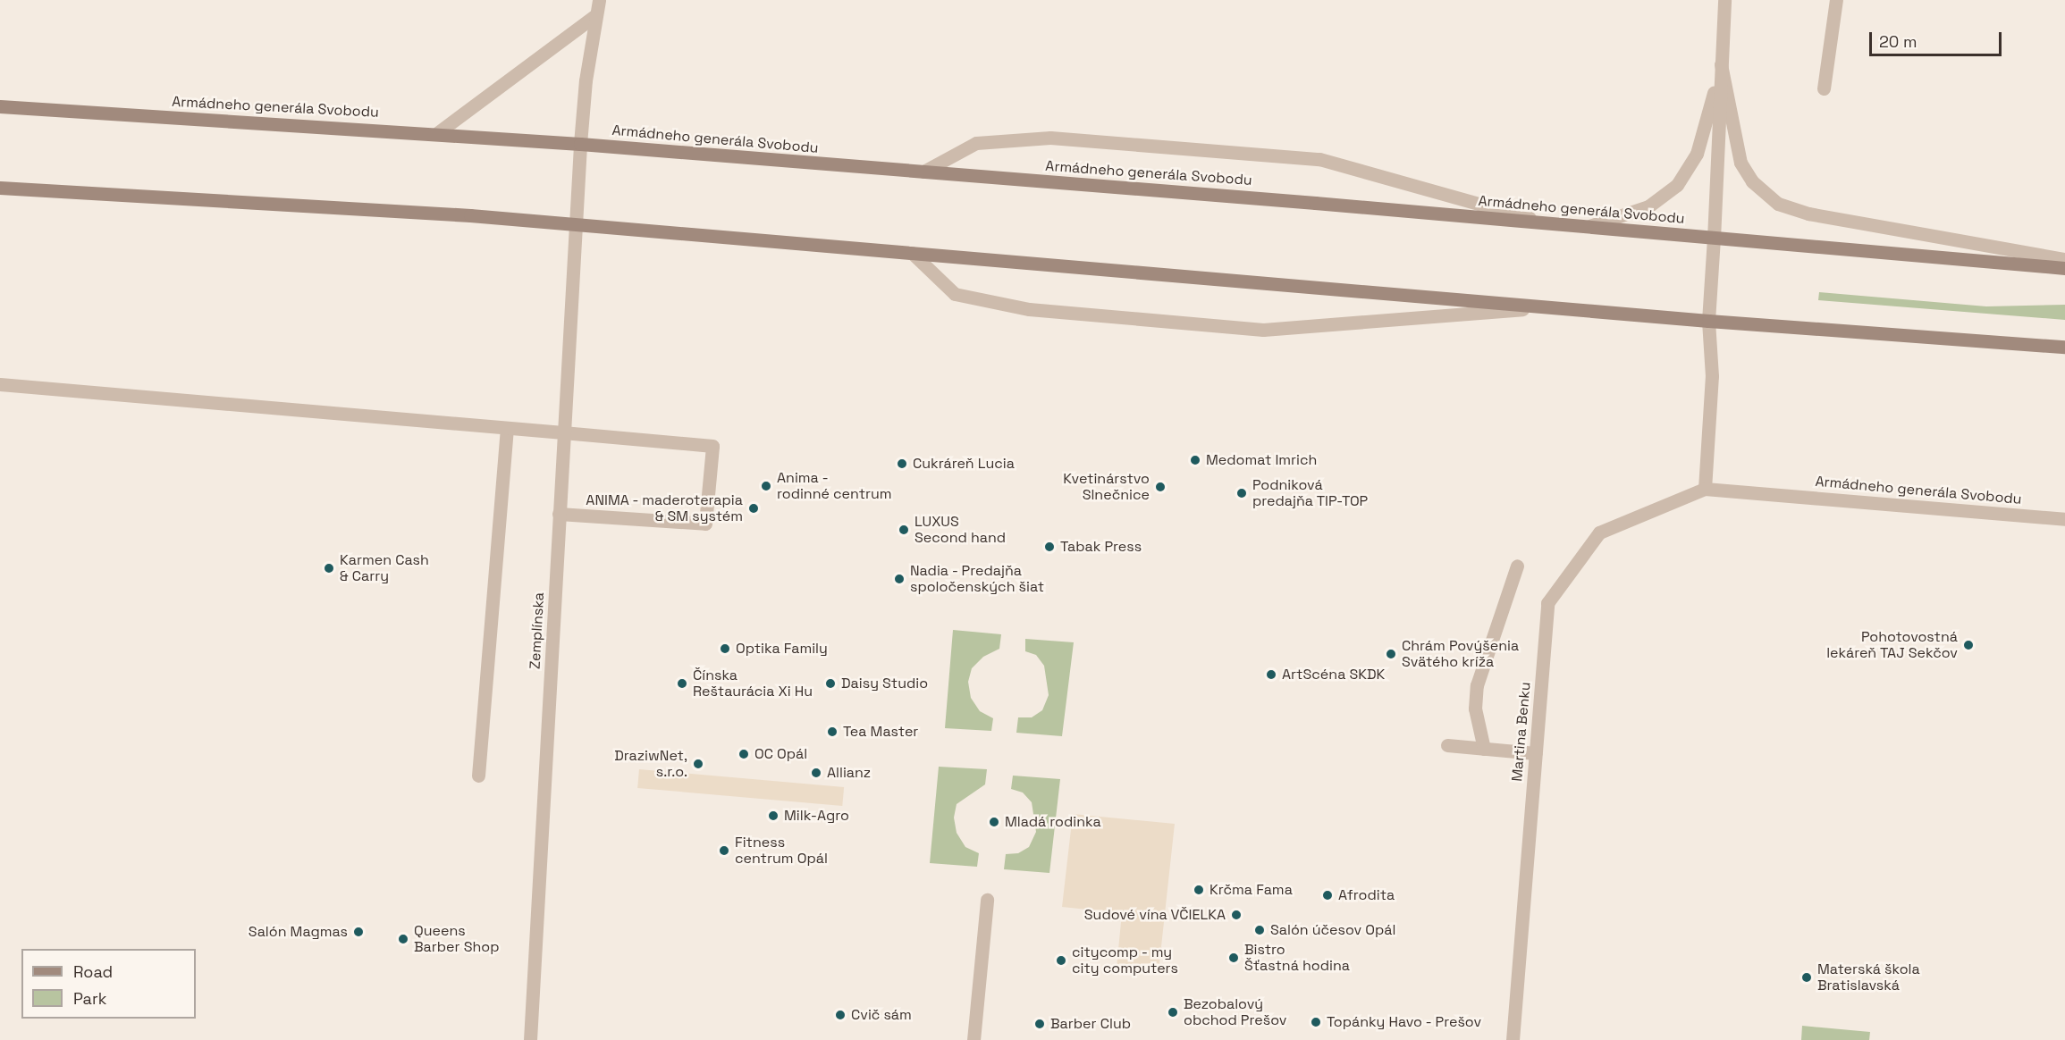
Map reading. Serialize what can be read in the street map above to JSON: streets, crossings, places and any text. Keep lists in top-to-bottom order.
{
  "streets": {
    "street": ["Armádneho generála Svobodu", "Zemplínska", "Martina Benku"]
  },
  "crossings": [
    ["Armádneho generála Svobodu", "Martina Benku"]
  ],
  "places": [
    "Medomat Imrich",
    "Cukráreň Lucia",
    "Anima - rodinné centrum",
    "Kvetinárstvo Slnečnice",
    "Podniková predajňa TIP-TOP",
    "ANIMA - maderoterapia & SM systém",
    "LUXUS Second hand",
    "Tabak Press",
    "Karmen Cash & Carry",
    "Nadia - Predajňa spoločenských šiat",
    "Pohotovostná lekáreň TAJ Sekčov",
    "Optika Family",
    "Chrám Povýšenia Svätého kríža",
    "ArtScéna SKDK",
    "Čínska Reštaurácia Xi Hu",
    "Daisy Studio",
    "Tea Master",
    "OC Opál",
    "DraziwNet, s.r.o.",
    "Allianz",
    "Milk-Agro",
    "Mladá rodinka",
    "Fitness centrum Opál",
    "Krčma Fama",
    "Afrodita",
    "Sudové vína VČIELKA",
    "Salón účesov Opál",
    "Salón Magmas",
    "Queens Barber Shop",
    "Bistro Šťastná hodina",
    "citycomp - my city computers",
    "Materská škola Bratislavská",
    "Bezobalový obchod Prešov",
    "Cvič sám",
    "Topánky Havo - Prešov",
    "Barber Club"
  ],
  "legend": ["Road", "Park"],
  "scale_bar": "20 m"
}
